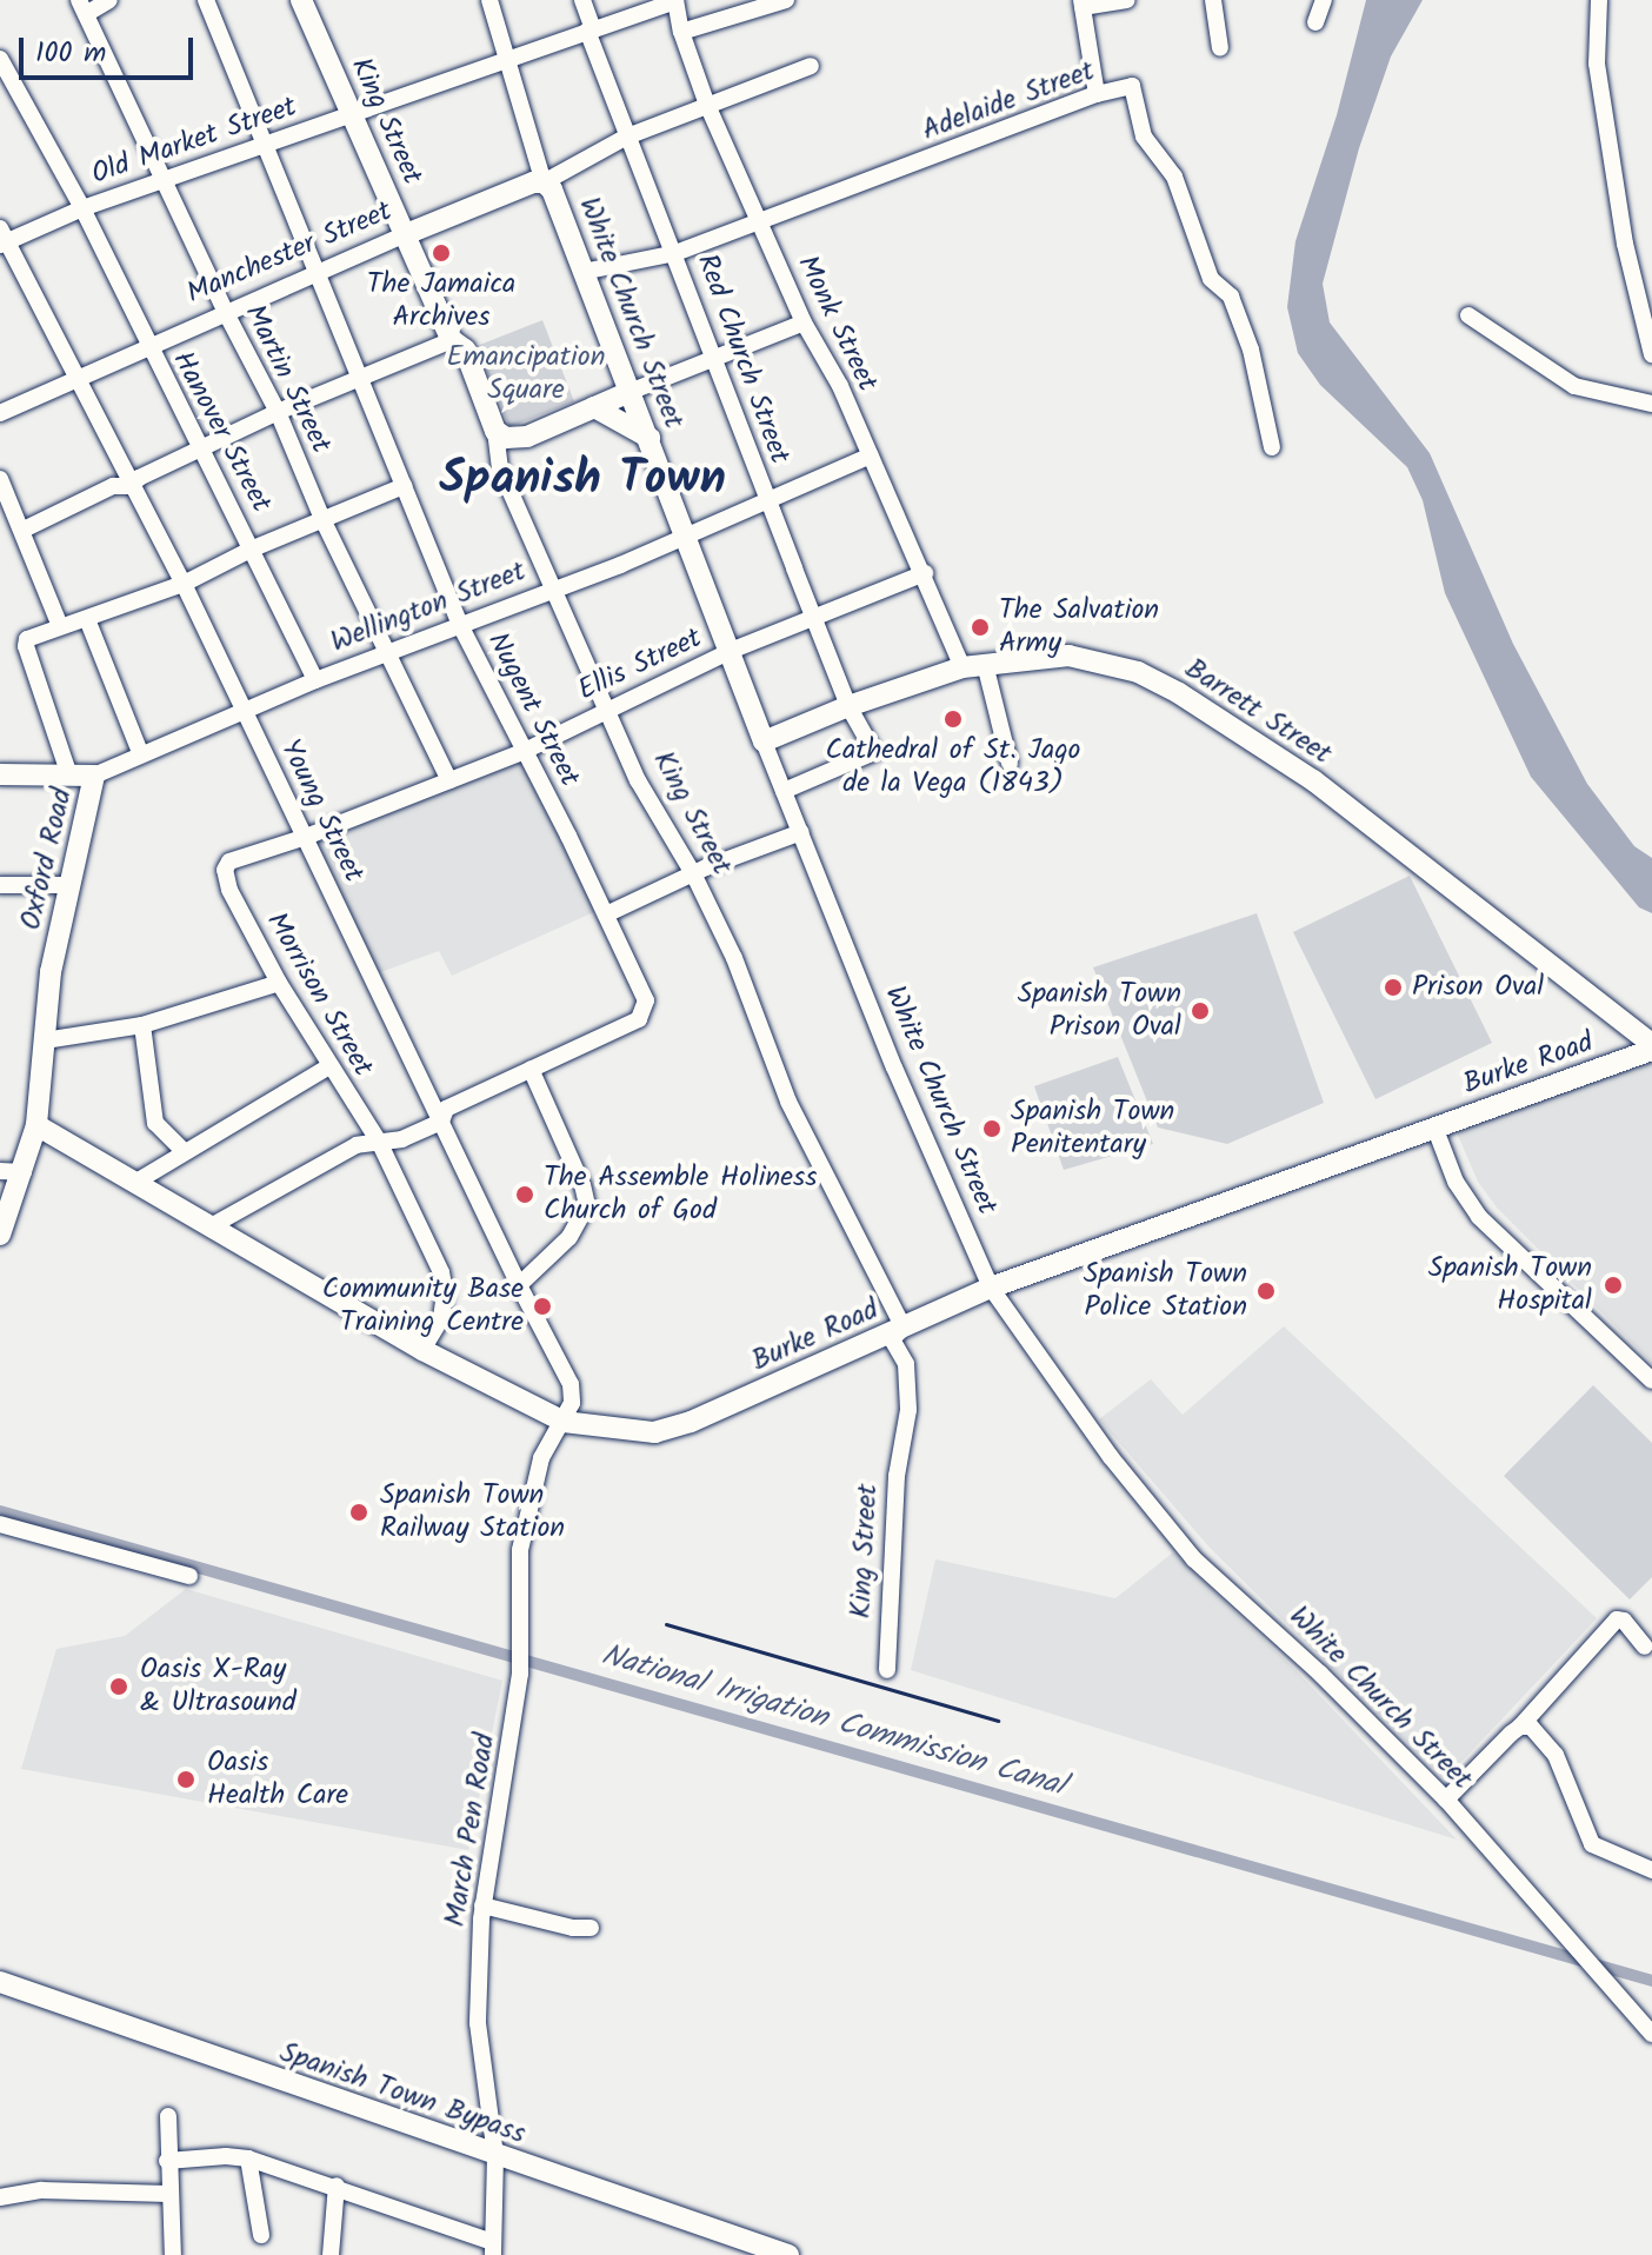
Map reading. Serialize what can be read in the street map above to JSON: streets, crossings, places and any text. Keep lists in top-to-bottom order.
{
  "streets": {
    "main road": [
      "King Street",
      "Manchester Street",
      "White Church Street",
      "Wellington Street",
      "Barrett Street",
      "Oxford Road",
      "Burke Road",
      "Spanish Town Bypass"
    ],
    "street": [
      "Adelaide Street",
      "Old Market Street",
      "Monk Street",
      "Red Church Street",
      "Martin Street",
      "Hanover Street",
      "Ellis Street",
      "Nugent Street",
      "Young Street",
      "Morrison Street",
      "March Pen Road"
    ]
  },
  "crossings": [
    ["Adelaide Street", "White Church Street"],
    ["Adelaide Street", "Monk Street"],
    ["Adelaide Street", "Red Church Street"],
    ["King Street", "Old Market Street"],
    ["King Street", "Manchester Street"],
    ["King Street", "Wellington Street"],
    ["King Street", "Ellis Street"],
    ["King Street", "Burke Road"],
    ["Old Market Street", "White Church Street"],
    ["Old Market Street", "Monk Street"],
    ["Old Market Street", "Red Church Street"],
    ["Old Market Street", "Martin Street"],
    ["Old Market Street", "Hanover Street"],
    ["Old Market Street", "Nugent Street"],
    ["Old Market Street", "Young Street"],
    ["Manchester Street", "White Church Street"],
    ["Manchester Street", "Monk Street"],
    ["Manchester Street", "Red Church Street"],
    ["Manchester Street", "Martin Street"],
    ["Manchester Street", "Hanover Street"],
    ["Manchester Street", "Nugent Street"],
    ["Manchester Street", "Young Street"],
    ["White Church Street", "Red Church Street"],
    ["White Church Street", "Wellington Street"],
    ["White Church Street", "Ellis Street"],
    ["White Church Street", "Barrett Street"],
    ["White Church Street", "Burke Road"],
    ["Monk Street", "Wellington Street"],
    ["Monk Street", "Ellis Street"],
    ["Monk Street", "Barrett Street"],
    ["Red Church Street", "Wellington Street"],
    ["Red Church Street", "Ellis Street"],
    ["Red Church Street", "Barrett Street"],
    ["Martin Street", "Wellington Street"],
    ["Martin Street", "Ellis Street"],
    ["Hanover Street", "Wellington Street"],
    ["Wellington Street", "Nugent Street"],
    ["Wellington Street", "Young Street"],
    ["Wellington Street", "Oxford Road"],
    ["Ellis Street", "Nugent Street"],
    ["Ellis Street", "Young Street"],
    ["Ellis Street", "Morrison Street"],
    ["Nugent Street", "Young Street"],
    ["Barrett Street", "Burke Road"],
    ["Young Street", "Burke Road"],
    ["Young Street", "March Pen Road"],
    ["Oxford Road", "Burke Road"],
    ["Morrison Street", "Burke Road"],
    ["Burke Road", "March Pen Road"],
    ["March Pen Road", "Spanish Town Bypass"]
  ],
  "districts": ["Spanish Town"],
  "water": ["National Irrigation Commission Canal"],
  "parks": ["Emancipation Square"],
  "places": [
    "The Jamaica Archives",
    "The Salvation Army",
    "Cathedral of St. Jago de la Vega (1843)",
    "Prison Oval",
    "Spanish Town Prison Oval",
    "Spanish Town Penitentary",
    "The Assemble Holiness Church of God",
    "Spanish Town Hospital",
    "Spanish Town Police Station",
    "Community Base Training Centre",
    "Spanish Town Railway Station",
    "Oasis X-Ray & Ultrasound",
    "Oasis Health Care"
  ],
  "scale_bar": "100 m"
}
